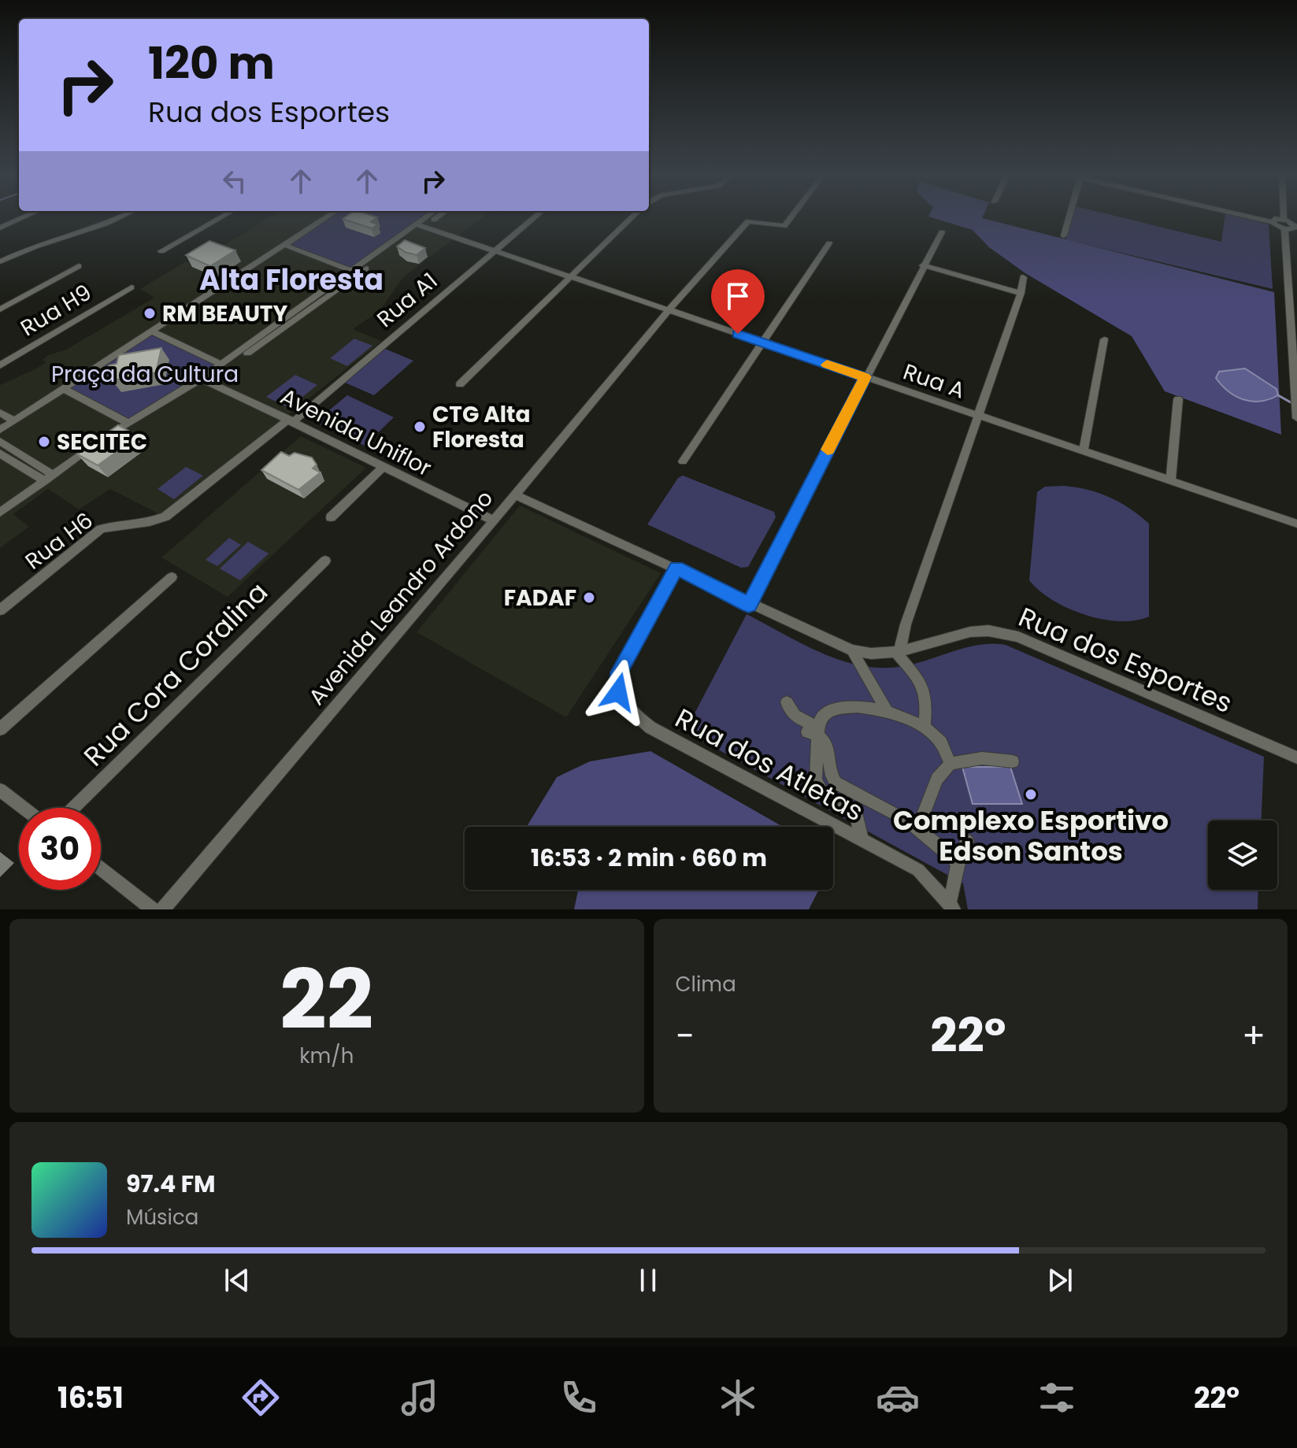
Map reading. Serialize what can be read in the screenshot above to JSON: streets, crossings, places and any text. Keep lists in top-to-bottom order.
{
  "streets": {
    "street": [
      "Rua A1",
      "Rua H9",
      "Rua A",
      "Avenida Uniflor",
      "Rua H6",
      "Avenida Leandro Ardono",
      "Rua dos Esportes",
      "Rua Cora Coralina",
      "Rua dos Atletas"
    ]
  },
  "crossings": [
    ["Rua A1", "Rua A"],
    ["Rua A1", "Avenida Uniflor"],
    ["Rua A1", "Rua H6"],
    ["Rua A", "Avenida Leandro Ardono"],
    ["Avenida Uniflor", "Avenida Leandro Ardono"],
    ["Avenida Leandro Ardono", "Rua dos Esportes"],
    ["Rua dos Esportes", "Rua dos Atletas"]
  ],
  "districts": ["Alta Floresta"],
  "parks": ["Praça da Cultura"],
  "places": [
    "RM BEAUTY",
    "CTG Alta Floresta",
    "SECITEC",
    "FADAF",
    "Complexo Esportivo Edson Santos"
  ],
  "page": {
    "turn": ["120 m", "Rua dos Esportes"],
    "limit": "30",
    "trip": "16:53 · 2 min · 660 m",
    "tile": [
      ["22", "km/h"],
      "Clima"
    ],
    "heat": ["−", "22°", "+"],
    "song": ["97.4 FM", "Música"],
    "tabs": ["16:51", "22°"]
  }
}
